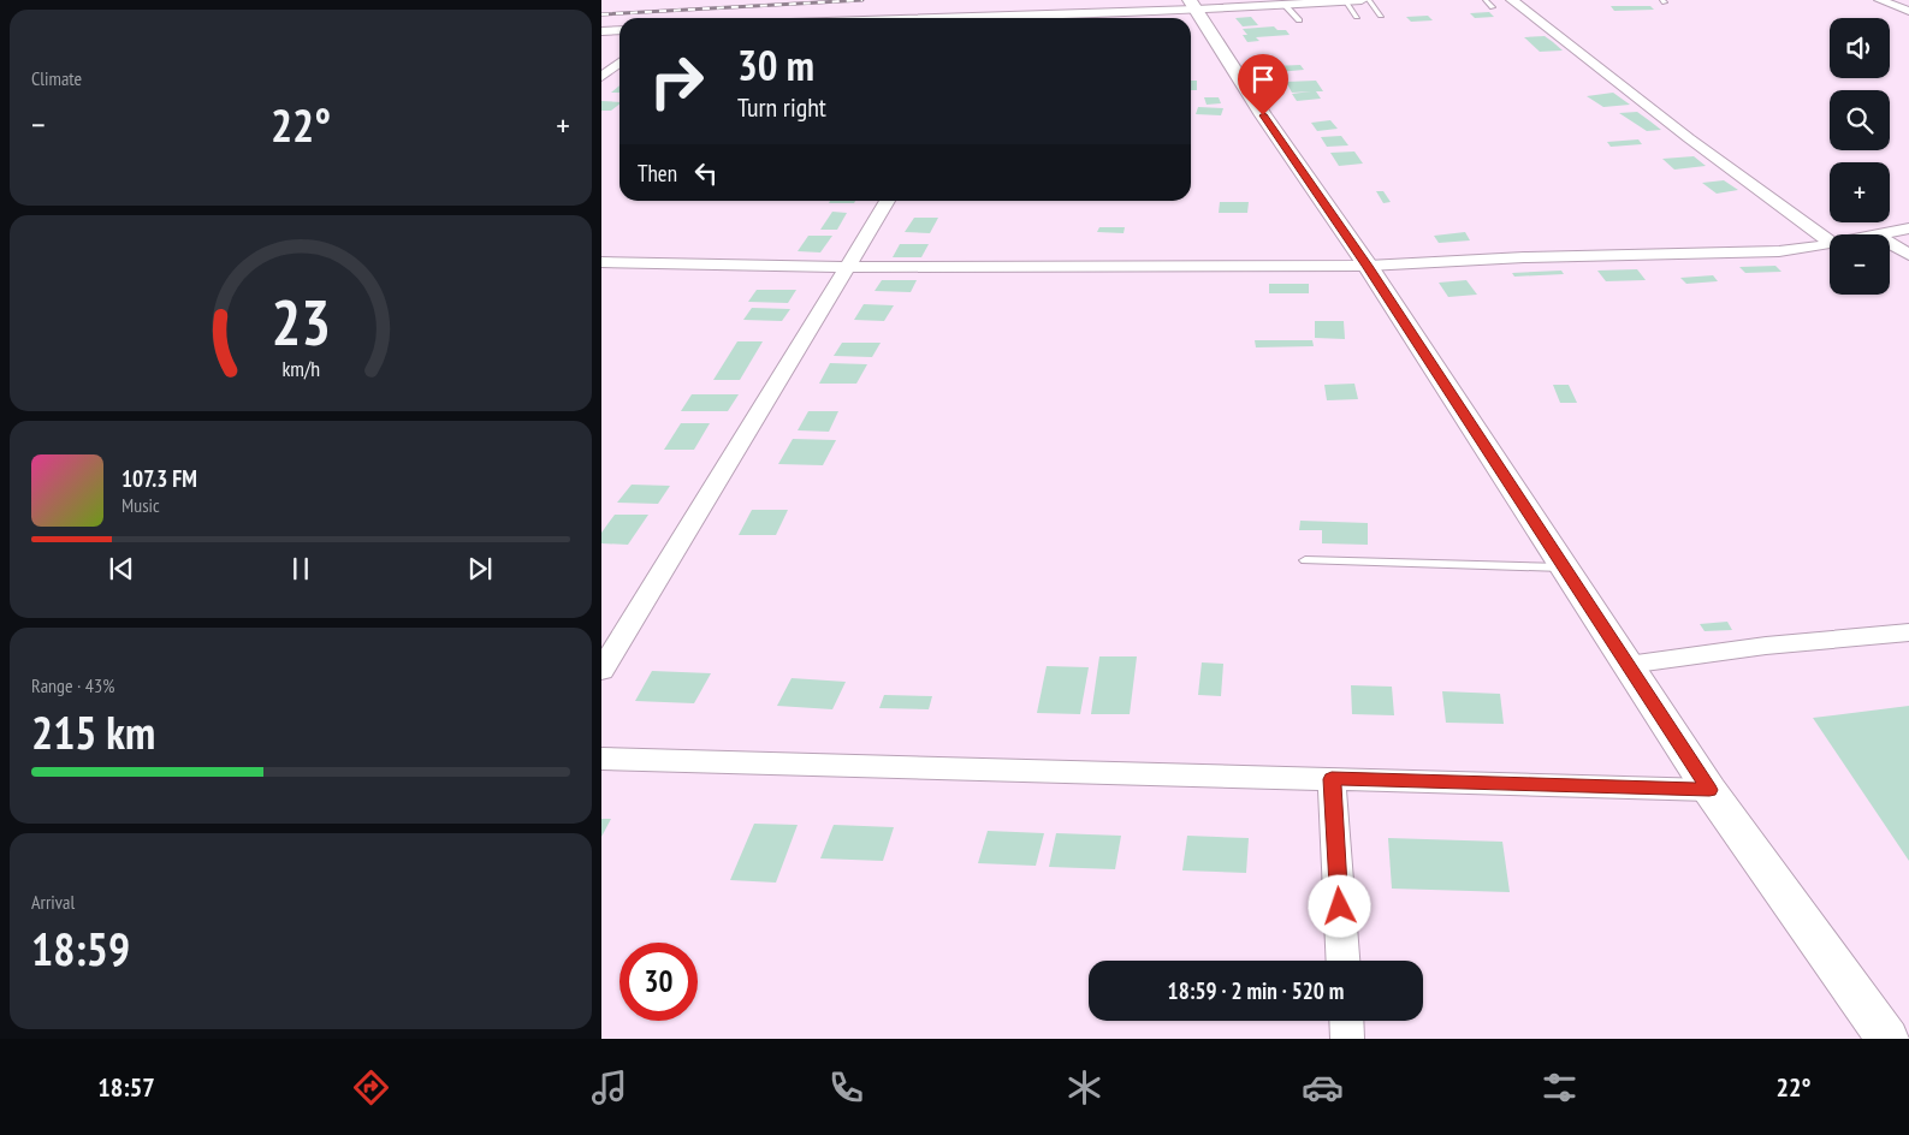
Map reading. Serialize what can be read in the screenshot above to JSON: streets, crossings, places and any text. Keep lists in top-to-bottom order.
{
  "page": {
    "tile": [
      "Climate",
      ["Range · 43%", "215 km"],
      ["Arrival", "18:59"]
    ],
    "map_buttons": ["+", "−"],
    "turn": ["30 m", "Turn right"],
    "heat": ["−", "22°", "+"],
    "then": "Then",
    "song": ["107.3 FM", "Music"],
    "limit": "30",
    "trip": "18:59 · 2 min · 520 m",
    "tabs": ["18:57", "22°"],
    "gauge": ["23", "km/h"]
  }
}
